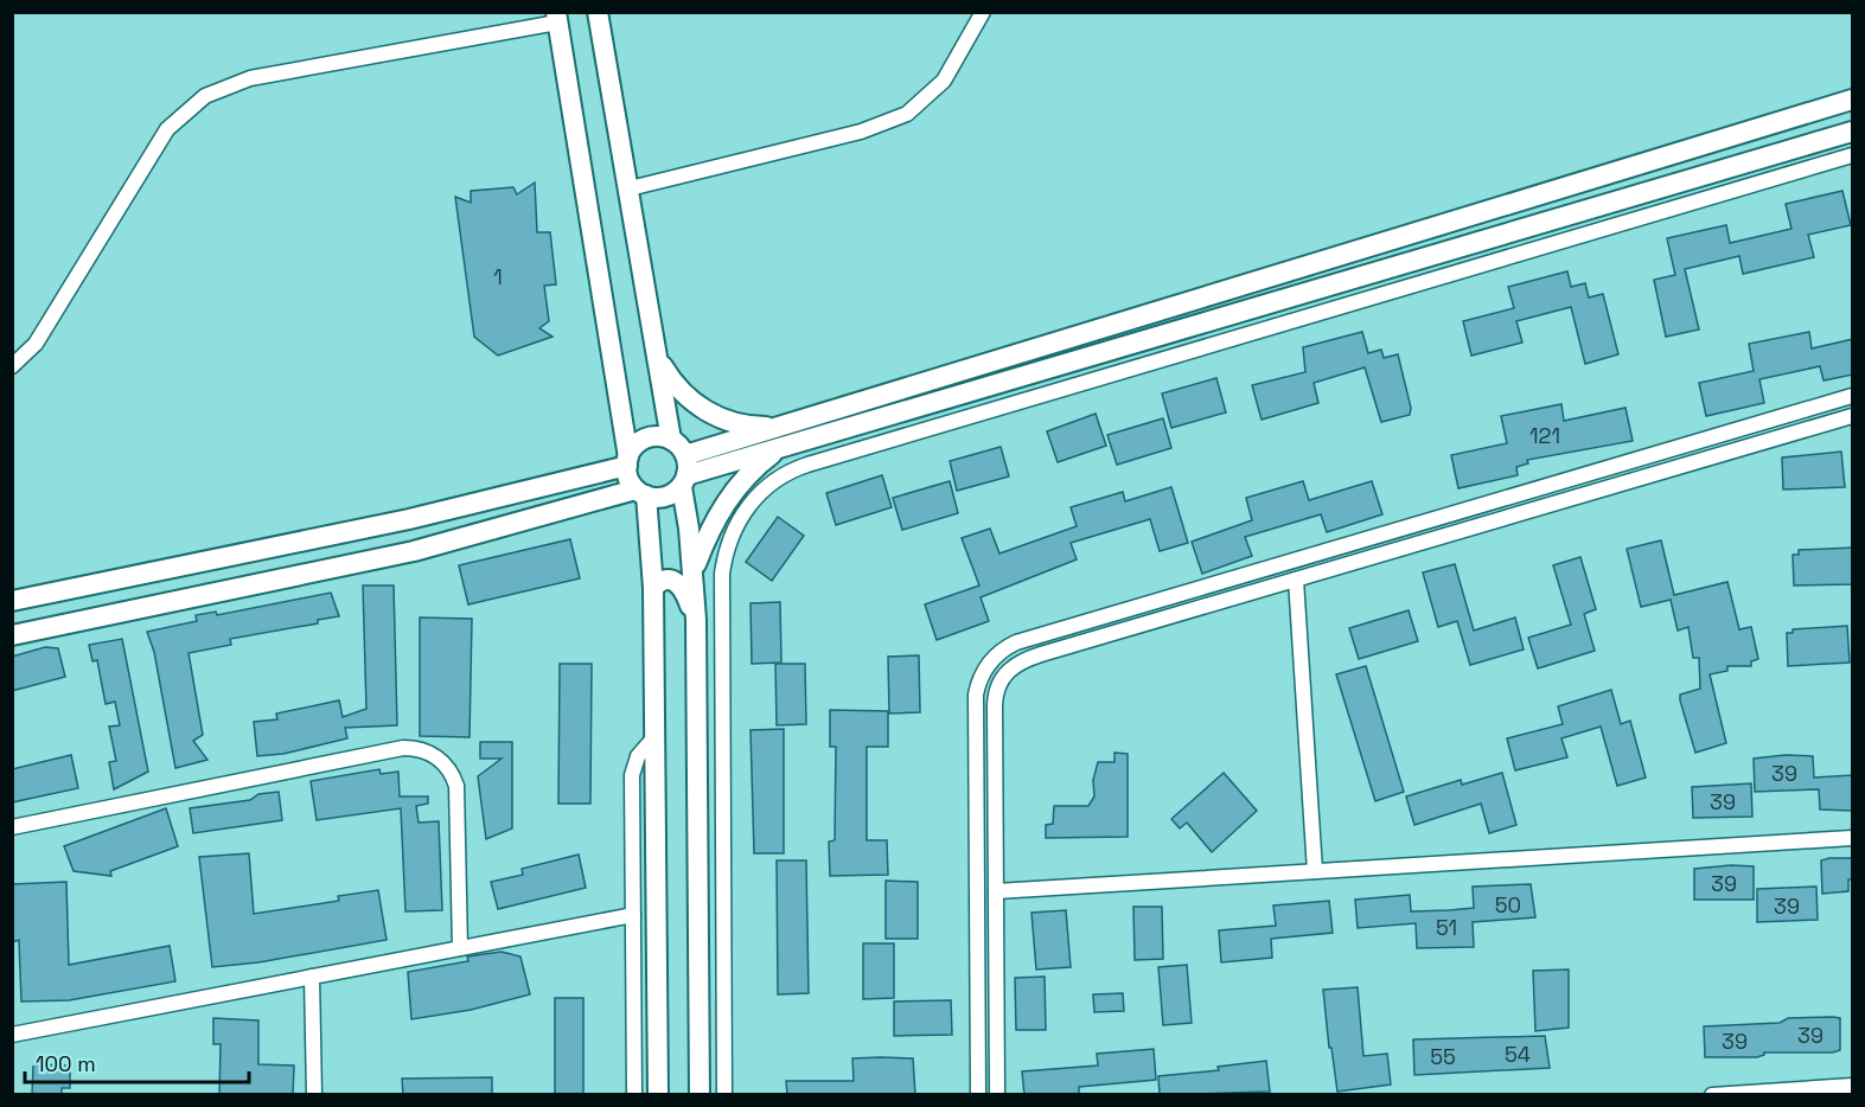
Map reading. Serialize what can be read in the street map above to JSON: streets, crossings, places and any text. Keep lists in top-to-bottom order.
{
  "house_numbers": [
    "1",
    "121",
    "39",
    "39",
    "39",
    "50",
    "39",
    "51",
    "39",
    "39",
    "54",
    "55"
  ],
  "scale_bar": "100 m"
}
